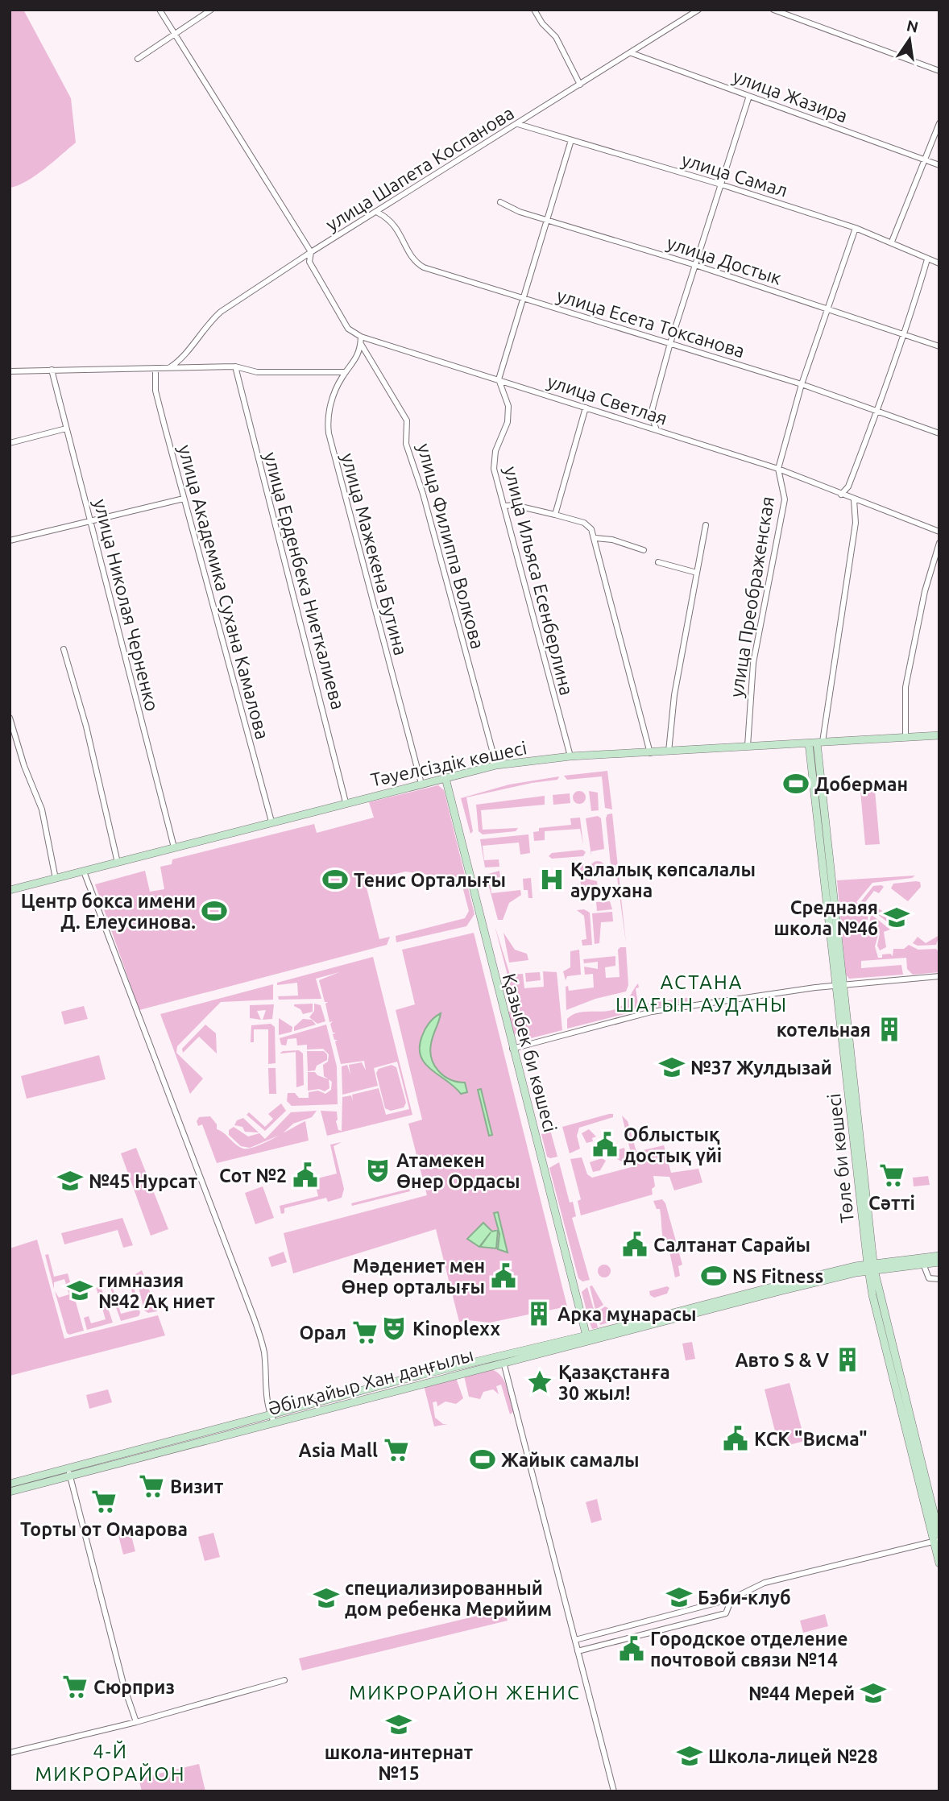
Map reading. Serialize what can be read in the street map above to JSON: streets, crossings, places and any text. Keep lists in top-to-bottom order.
{
  "streets": {
    "main road": [
      "Тәуелсіздік көшесі",
      "Қазыбек би көшесі",
      "Төле би көшесі",
      "Әбілқайыр Хан даңғылы"
    ],
    "street": [
      "улица Жазира",
      "улица Шапета Коспанова",
      "улица Самал",
      "улица Достык",
      "улица Есета Токсанова",
      "улица Светлая",
      "улица Филиппа Волкова",
      "улица Мажекена Бутина",
      "улица Ерденбека Ниеткалиева",
      "улица Ильяса Есенберлина",
      "улица Академика Сухана Камалова",
      "улица Преображенская",
      "улица Николая Черненко"
    ]
  },
  "crossings": [
    ["улица Жазира", "улица Шапета Коспанова"],
    ["улица Шапета Коспанова", "улица Самал"],
    ["улица Шапета Коспанова", "улица Есета Токсанова"],
    ["улица Шапета Коспанова", "улица Светлая"],
    ["улица Самал", "улица Преображенская"],
    ["улица Достык", "улица Преображенская"],
    ["улица Есета Токсанова", "улица Преображенская"],
    ["улица Светлая", "улица Мажекена Бутина"],
    ["улица Светлая", "улица Ильяса Есенберлина"],
    ["улица Светлая", "улица Преображенская"],
    ["улица Филиппа Волкова", "улица Мажекена Бутина"],
    ["улица Филиппа Волкова", "Тәуелсіздік көшесі"],
    ["улица Мажекена Бутина", "Тәуелсіздік көшесі"],
    ["улица Ерденбека Ниеткалиева", "Тәуелсіздік көшесі"],
    ["улица Ильяса Есенберлина", "Тәуелсіздік көшесі"],
    ["улица Академика Сухана Камалова", "Тәуелсіздік көшесі"],
    ["улица Преображенская", "Тәуелсіздік көшесі"],
    ["улица Николая Черненко", "Тәуелсіздік көшесі"],
    ["Тәуелсіздік көшесі", "Қазыбек би көшесі"],
    ["Тәуелсіздік көшесі", "Төле би көшесі"],
    ["Қазыбек би көшесі", "Әбілқайыр Хан даңғылы"],
    ["Төле би көшесі", "Әбілқайыр Хан даңғылы"]
  ],
  "districts": ["АСТАНА ШАҒЫН АУДАНЫ", "МИКРОРАЙОН ЖЕНИС", "4-Й МИКРОРАЙОН"],
  "places": {
    "sports": [
      "Доберман",
      "Тенис Орталығы",
      "Центр бокса имени Д. Елеусинова.",
      "NS Fitness",
      "Жайык самалы"
    ],
    "hospital": ["Қалалық көпсалалы аурухана"],
    "school or university": [
      "Среднаяя школа №46",
      "№37 Жулдызай",
      "№45 Нурсат",
      "гимназия №42 Ақ ниет",
      "Бэби-клуб",
      "специализированный дом ребенка Мерийим",
      "№44 Мерей",
      "школа-интернат №15",
      "Школа-лицей №28"
    ],
    "building": ["котельная", "Арка мұнарасы", "Авто S & V"],
    "public building": [
      "Облыстық достық үйі",
      "Сот №2",
      "Салтанат Сарайы",
      "Мәдениет мен Өнер орталығы",
      "КСК \"Висма\"",
      "Городское отделение почтовой связи №14"
    ],
    "theatre": ["Атамекен Өнер Ордасы", "Kinoplexx"],
    "supermarket": [
      "Cәтті",
      "Орал",
      "Asia Mall",
      "Визит",
      "Торты от Омарова",
      "Сюрприз"
    ],
    "place": ["Қазақстанға 30 жыл!"]
  },
  "north": "top"
}
